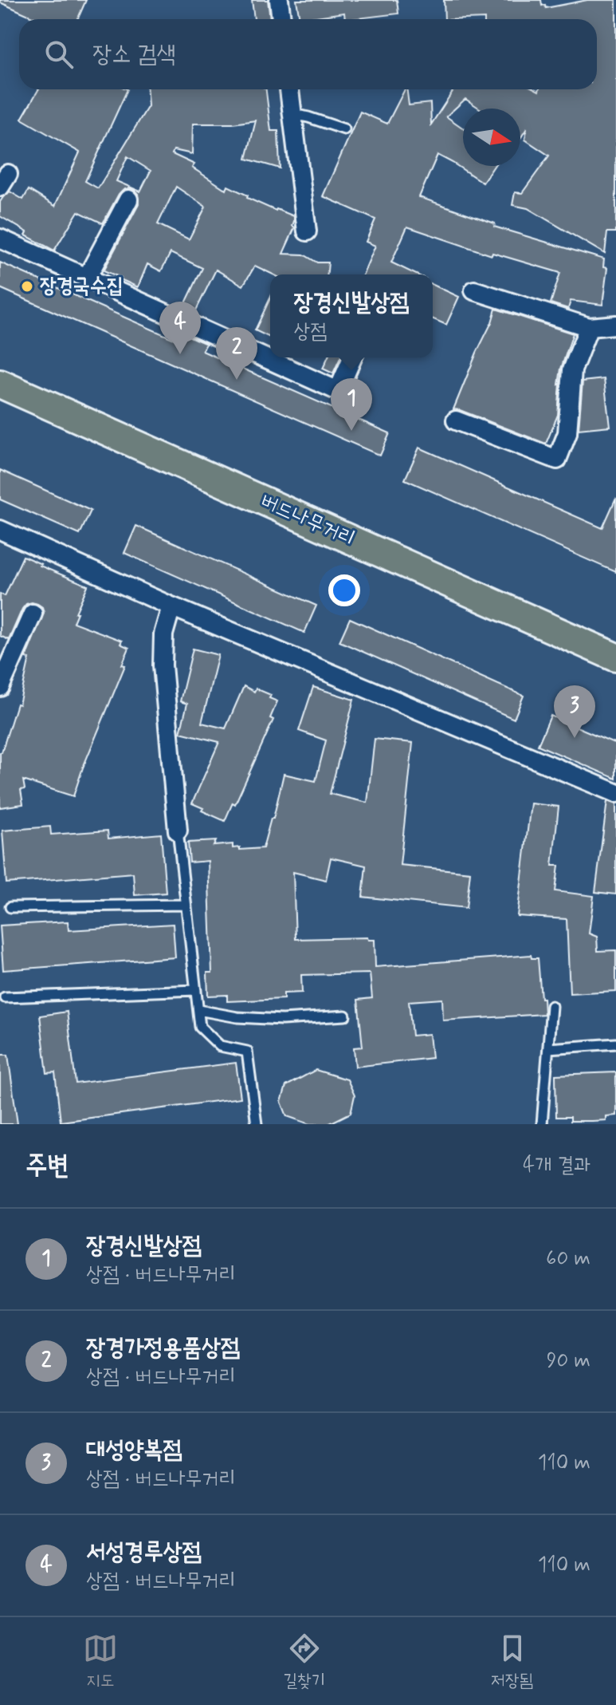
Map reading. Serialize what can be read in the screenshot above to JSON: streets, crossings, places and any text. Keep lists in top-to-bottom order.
{
  "streets": {
    "main road": ["버드나무거리"]
  },
  "places": ["장경국수집"],
  "north": "right",
  "page": {
    "search": "장소 검색",
    "popup": ["장경신발상점", "상점"],
    "pins": [
      "4",
      "2",
      "1",
      "3"
    ],
    "heading": ["주변", "4개 결과"],
    "list": [
      {
        "mark": "1",
        "name": "장경신발상점",
        "note": "상점 · 버드나무거리",
        "value": "60 m"
      },
      {
        "mark": "2",
        "name": "장경가정용품상점",
        "note": "상점 · 버드나무거리",
        "value": "90 m"
      },
      {
        "mark": "3",
        "name": "대성양복점",
        "note": "상점 · 버드나무거리",
        "value": "110 m"
      },
      {
        "mark": "4",
        "name": "서성경루상점",
        "note": "상점 · 버드나무거리",
        "value": "110 m"
      }
    ],
    "nav": ["지도", "길찾기", "저장됨"]
  }
}
